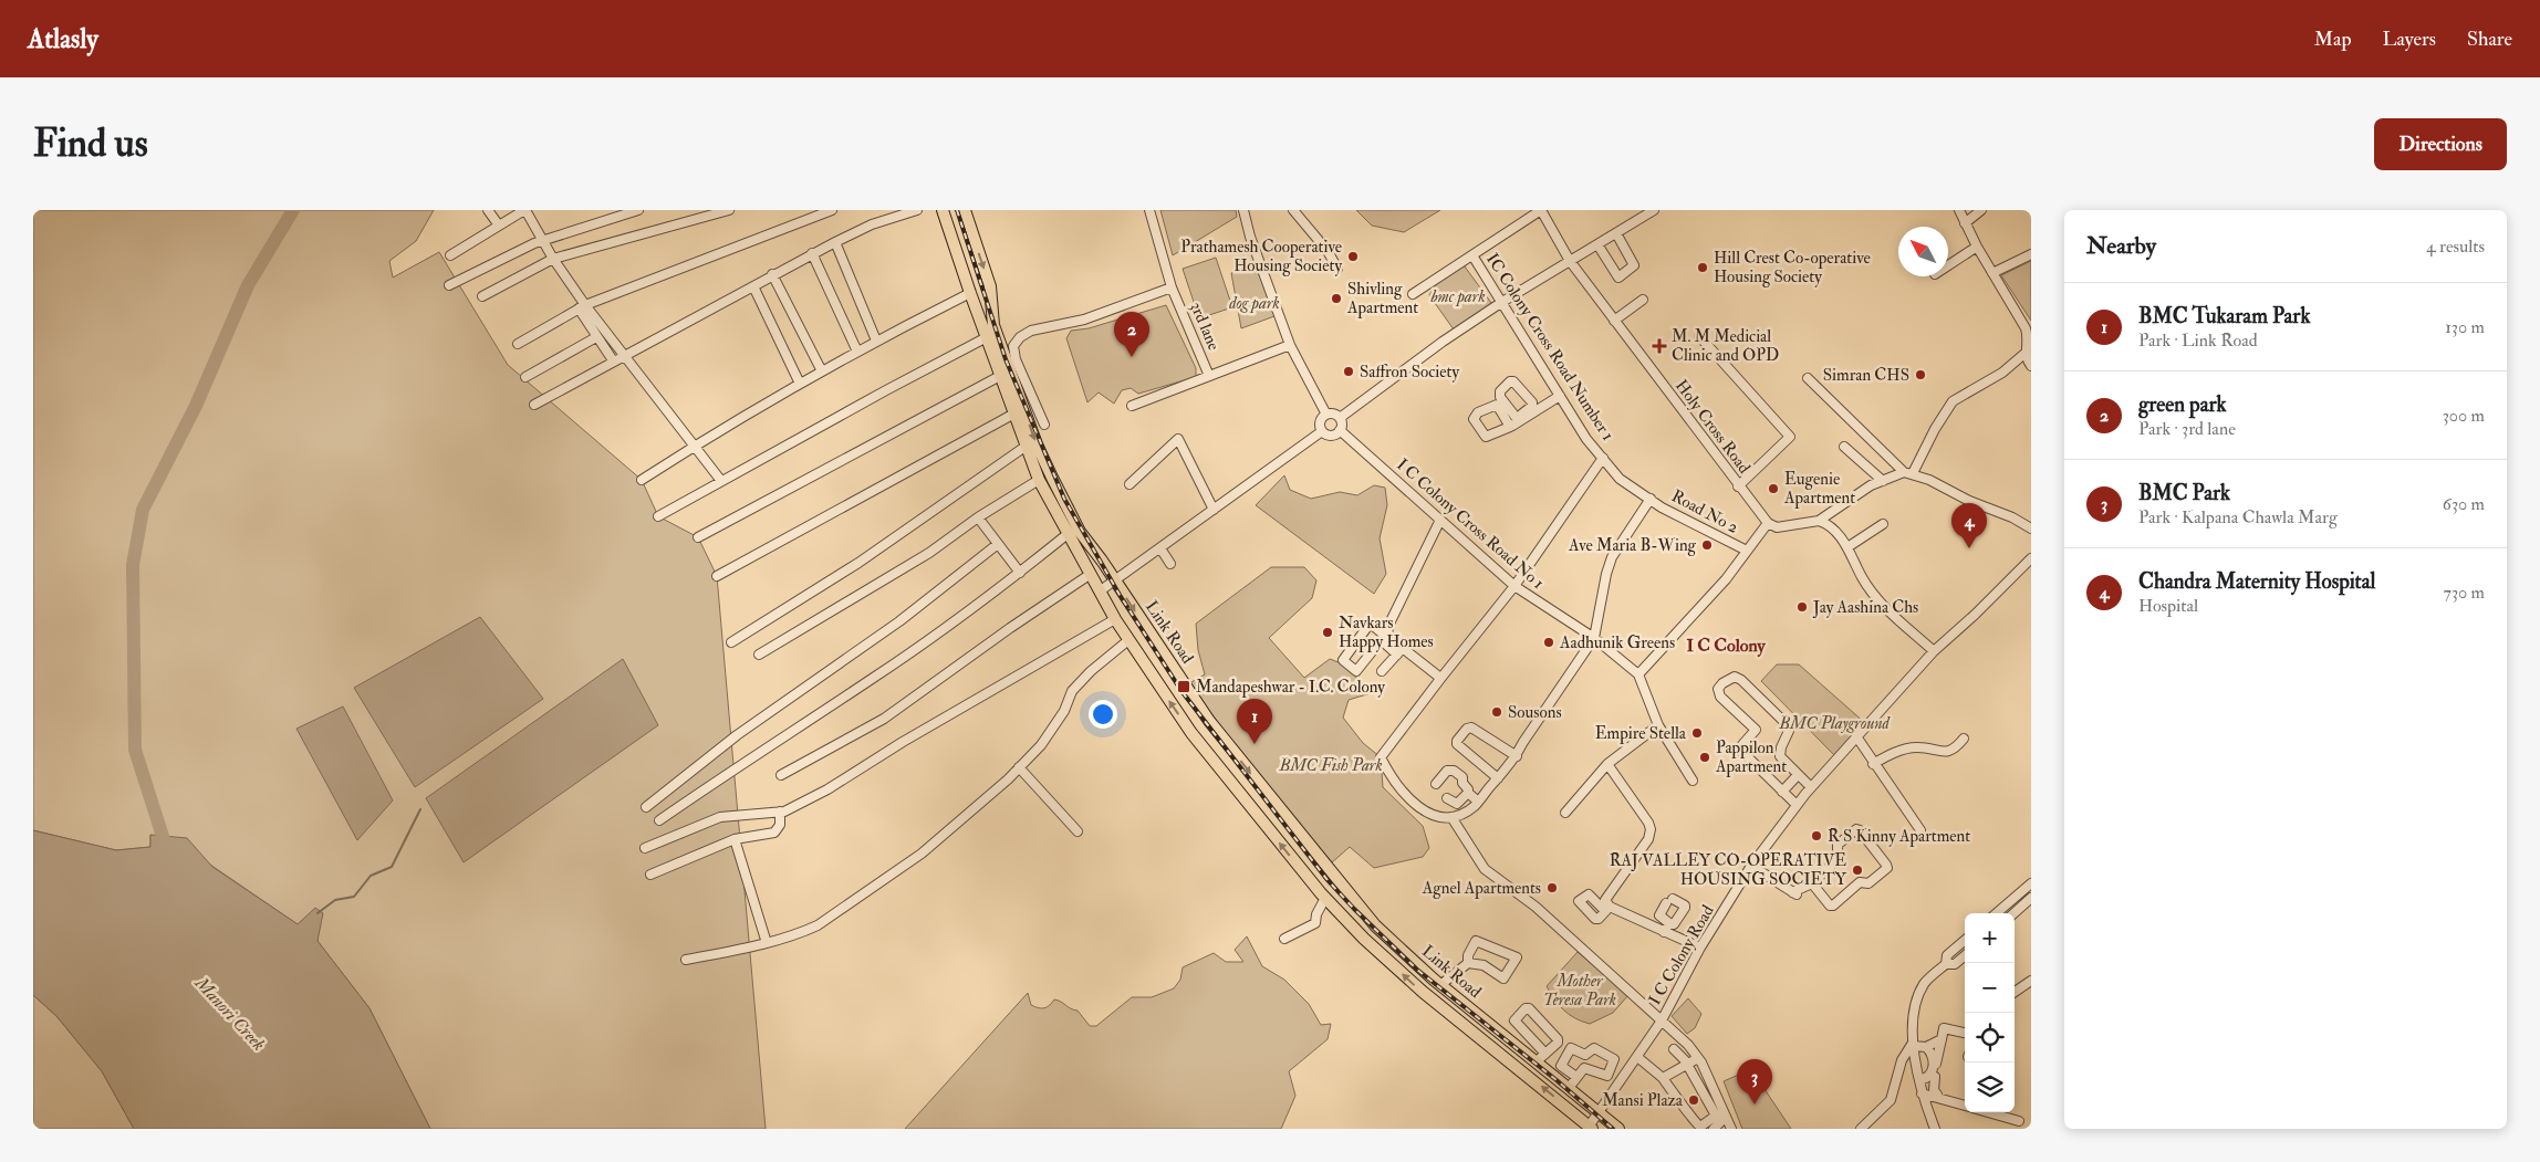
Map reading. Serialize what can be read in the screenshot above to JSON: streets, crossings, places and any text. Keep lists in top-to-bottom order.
{
  "streets": {
    "main road": ["Link Road"],
    "street": [
      "3rd lane",
      "IC Colony Cross Road Number 1",
      "Holy Cross Road",
      "Road No 2",
      "I C Colony Cross Road No 1",
      "I C Colony Road"
    ]
  },
  "crossings": [
    ["IC Colony Cross Road Number 1", "Road No 2"],
    ["Link Road", "I C Colony Road"]
  ],
  "districts": ["I C Colony"],
  "water": ["Manori Creek"],
  "parks": [
    "bmc park",
    "dog park",
    "BMC Playground",
    "BMC Fish Park",
    "Mother Teresa Park"
  ],
  "places": {
    "other": [
      "Prathamesh Cooperative Housing Society",
      "Hill Crest Co-operative Housing Society",
      "Shivling Apartment",
      "Saffron Society",
      "Simran CHS",
      "Eugenie Apartment",
      "Ave Maria B-Wing",
      "Jay Aashina Chs",
      "Navkars Happy Homes",
      "Aadhunik Greens",
      "Sousons",
      "Empire Stella",
      "Pappilon Apartment",
      "R S Kinny Apartment",
      "RAJ VALLEY CO-OPERATIVE HOUSING SOCIETY",
      "Agnel Apartments",
      "Mansi Plaza"
    ],
    "health": ["M. M Medicial Clinic and OPD"],
    "transit": ["Mandapeshwar - I.C. Colony"]
  },
  "north": "top left",
  "page": {
    "header": "Atlasly",
    "nav": ["Map", "Layers", "Share"],
    "buttons": "Directions",
    "title": "Find us",
    "heading": ["Nearby", "4 results"],
    "list": [
      {
        "mark": "1",
        "name": "BMC Tukaram Park",
        "note": "Park · Link Road",
        "value": "130 m"
      },
      {
        "mark": "2",
        "name": "green park",
        "note": "Park · 3rd lane",
        "value": "300 m"
      },
      {
        "mark": "3",
        "name": "BMC Park",
        "note": "Park · Kalpana Chawla Marg",
        "value": "630 m"
      },
      {
        "mark": "4",
        "name": "Chandra Maternity Hospital",
        "note": "Hospital",
        "value": "730 m"
      }
    ],
    "pins": [
      "2",
      "4",
      "1",
      "3"
    ],
    "map_buttons": ["+", "−"]
  }
}
